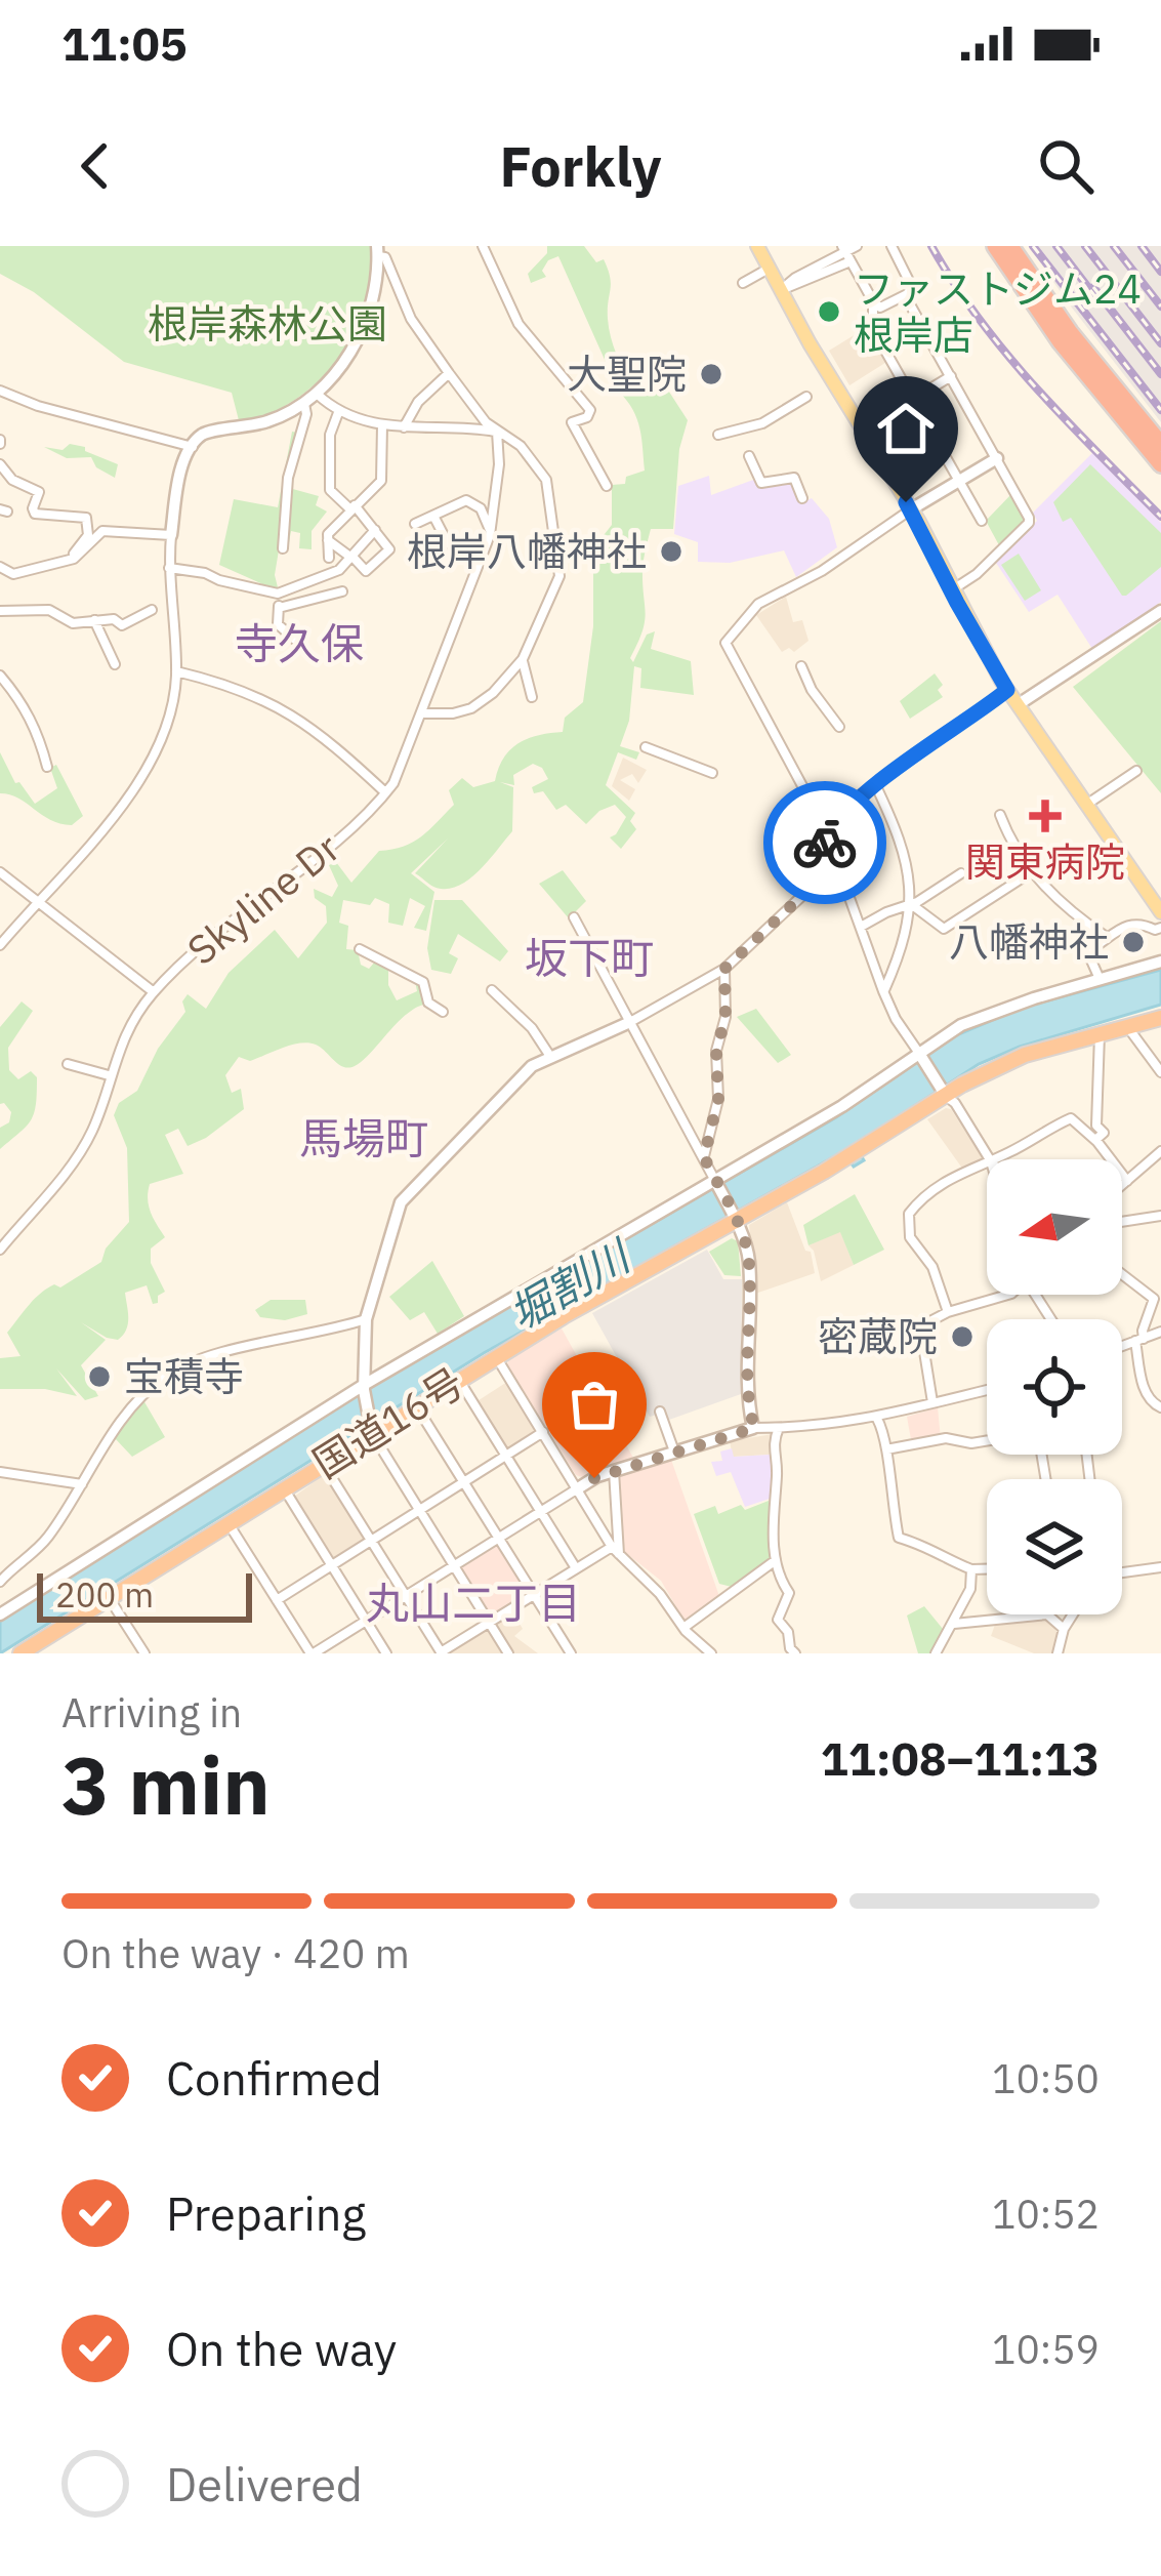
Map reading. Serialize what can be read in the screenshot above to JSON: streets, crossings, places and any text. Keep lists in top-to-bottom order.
{
  "streets": {
    "highway": ["国道16号"],
    "street": ["Skyline Dr"]
  },
  "districts": [
    "寺久保",
    "坂下町",
    "馬場町",
    "丸山二丁目"
  ],
  "water": ["堀割川"],
  "parks": ["根岸森林公園"],
  "places": {
    "other": [
      "ファストジム24 根岸店",
      "大聖院",
      "根岸八幡神社",
      "八幡神社",
      "密蔵院",
      "宝積寺"
    ],
    "health": ["関東病院"]
  },
  "scale_bar": "200 m",
  "north": "left",
  "page": {
    "status": "11:05",
    "header": "Forkly",
    "scale": "200 m",
    "heading": ["3 min", "Arriving in", "11:08–11:13"],
    "bar": "On the way · 420 m",
    "list": [
      ["Confirmed", "10:50"],
      ["Preparing", "10:52"],
      ["On the way", "10:59"],
      "Delivered"
    ]
  }
}
